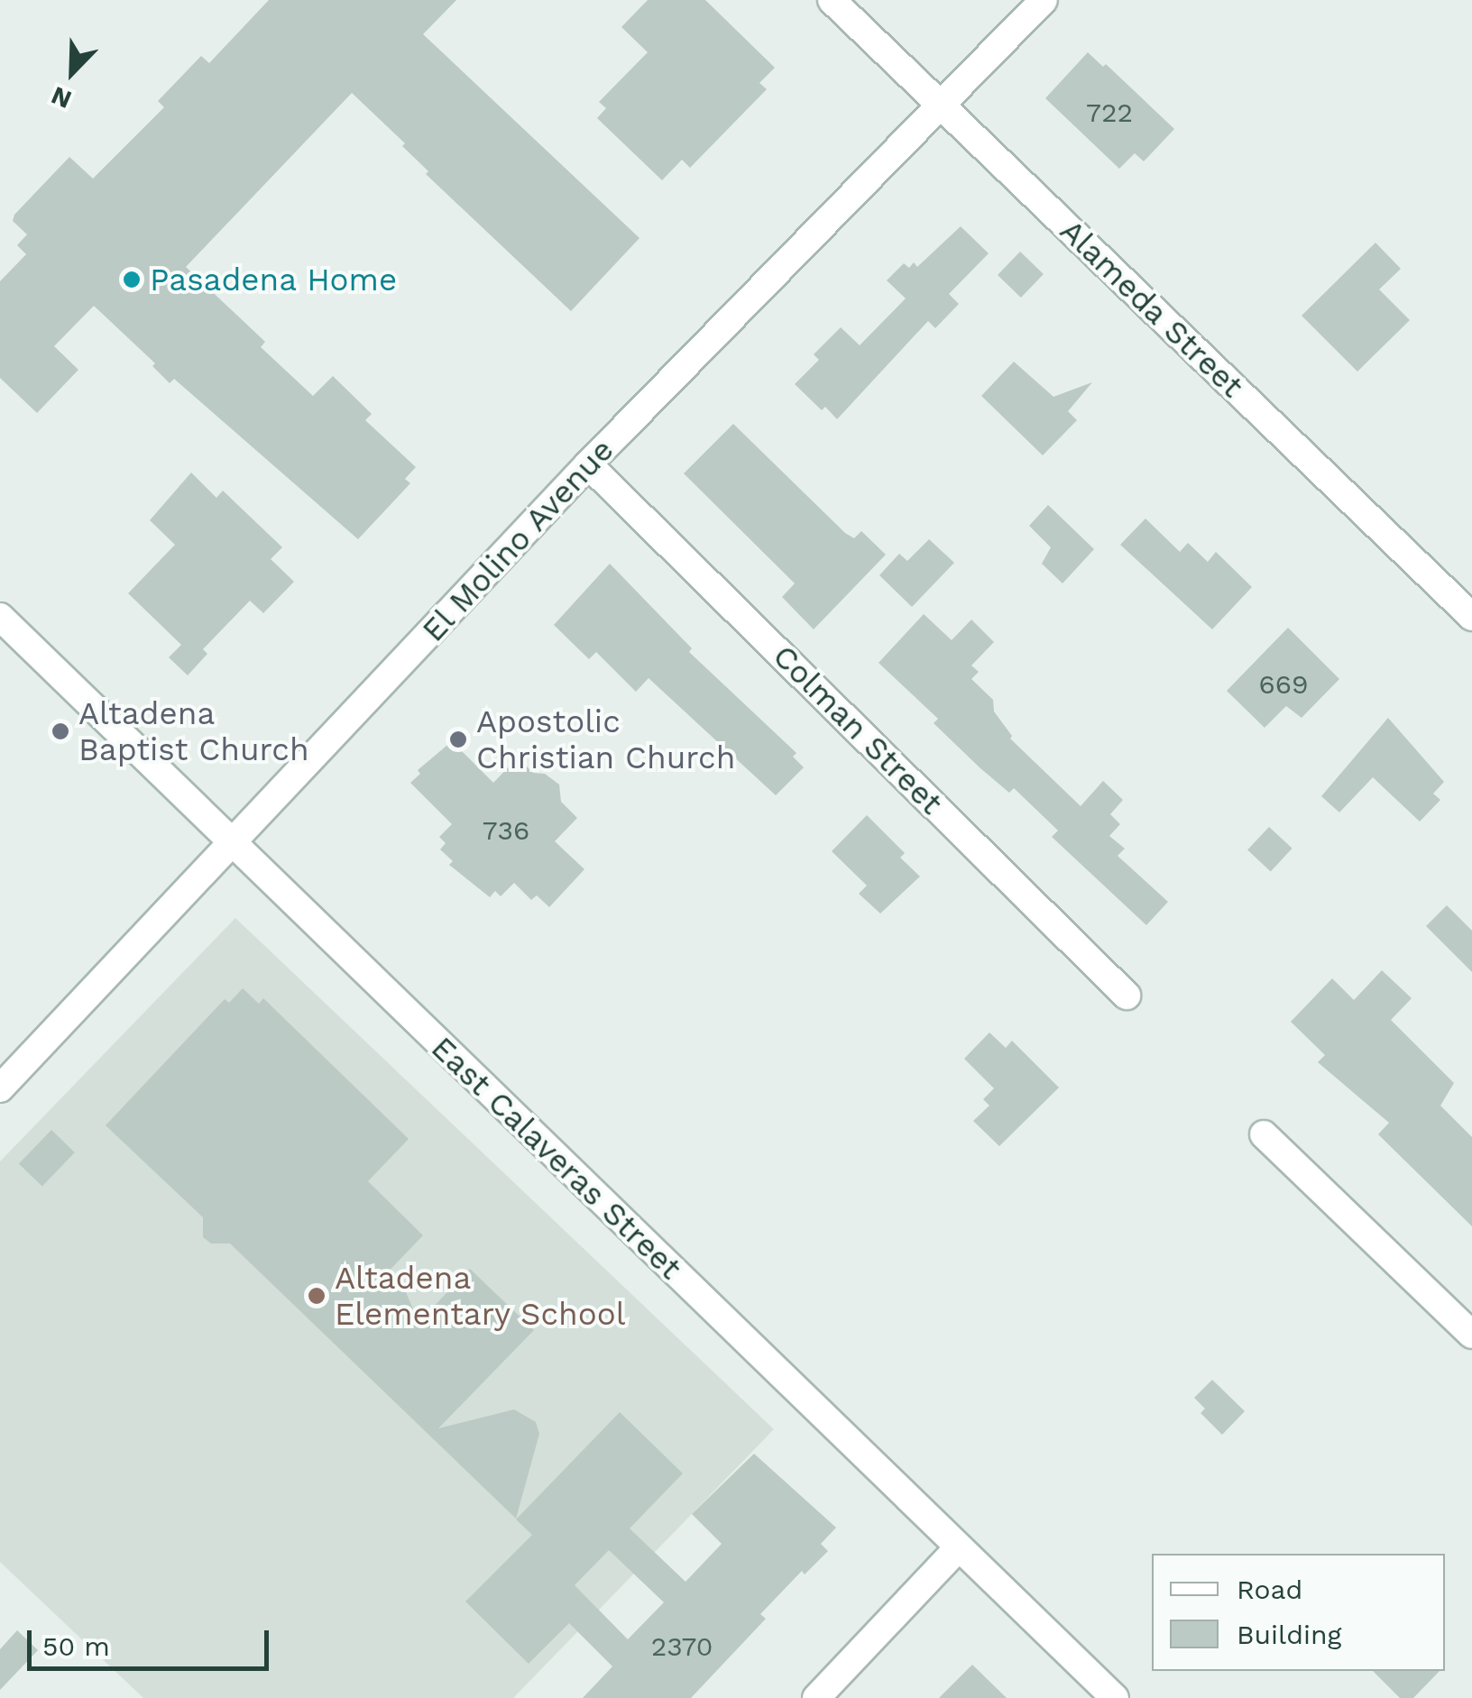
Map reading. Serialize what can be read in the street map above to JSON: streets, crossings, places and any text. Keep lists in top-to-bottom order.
{
  "streets": {
    "street": [
      "Alameda Street",
      "El Molino Avenue",
      "Colman Street",
      "East Calaveras Street"
    ]
  },
  "crossings": [
    ["Alameda Street", "El Molino Avenue"],
    ["El Molino Avenue", "Colman Street"],
    ["El Molino Avenue", "East Calaveras Street"]
  ],
  "places": [
    "Pasadena Home",
    "Altadena Baptist Church",
    "Apostolic Christian Church",
    "Altadena Elementary School"
  ],
  "house_numbers": [
    "722",
    "669",
    "736",
    "2370"
  ],
  "legend": ["Road", "Building"],
  "scale_bar": "50 m",
  "north": "bottom left"
}
